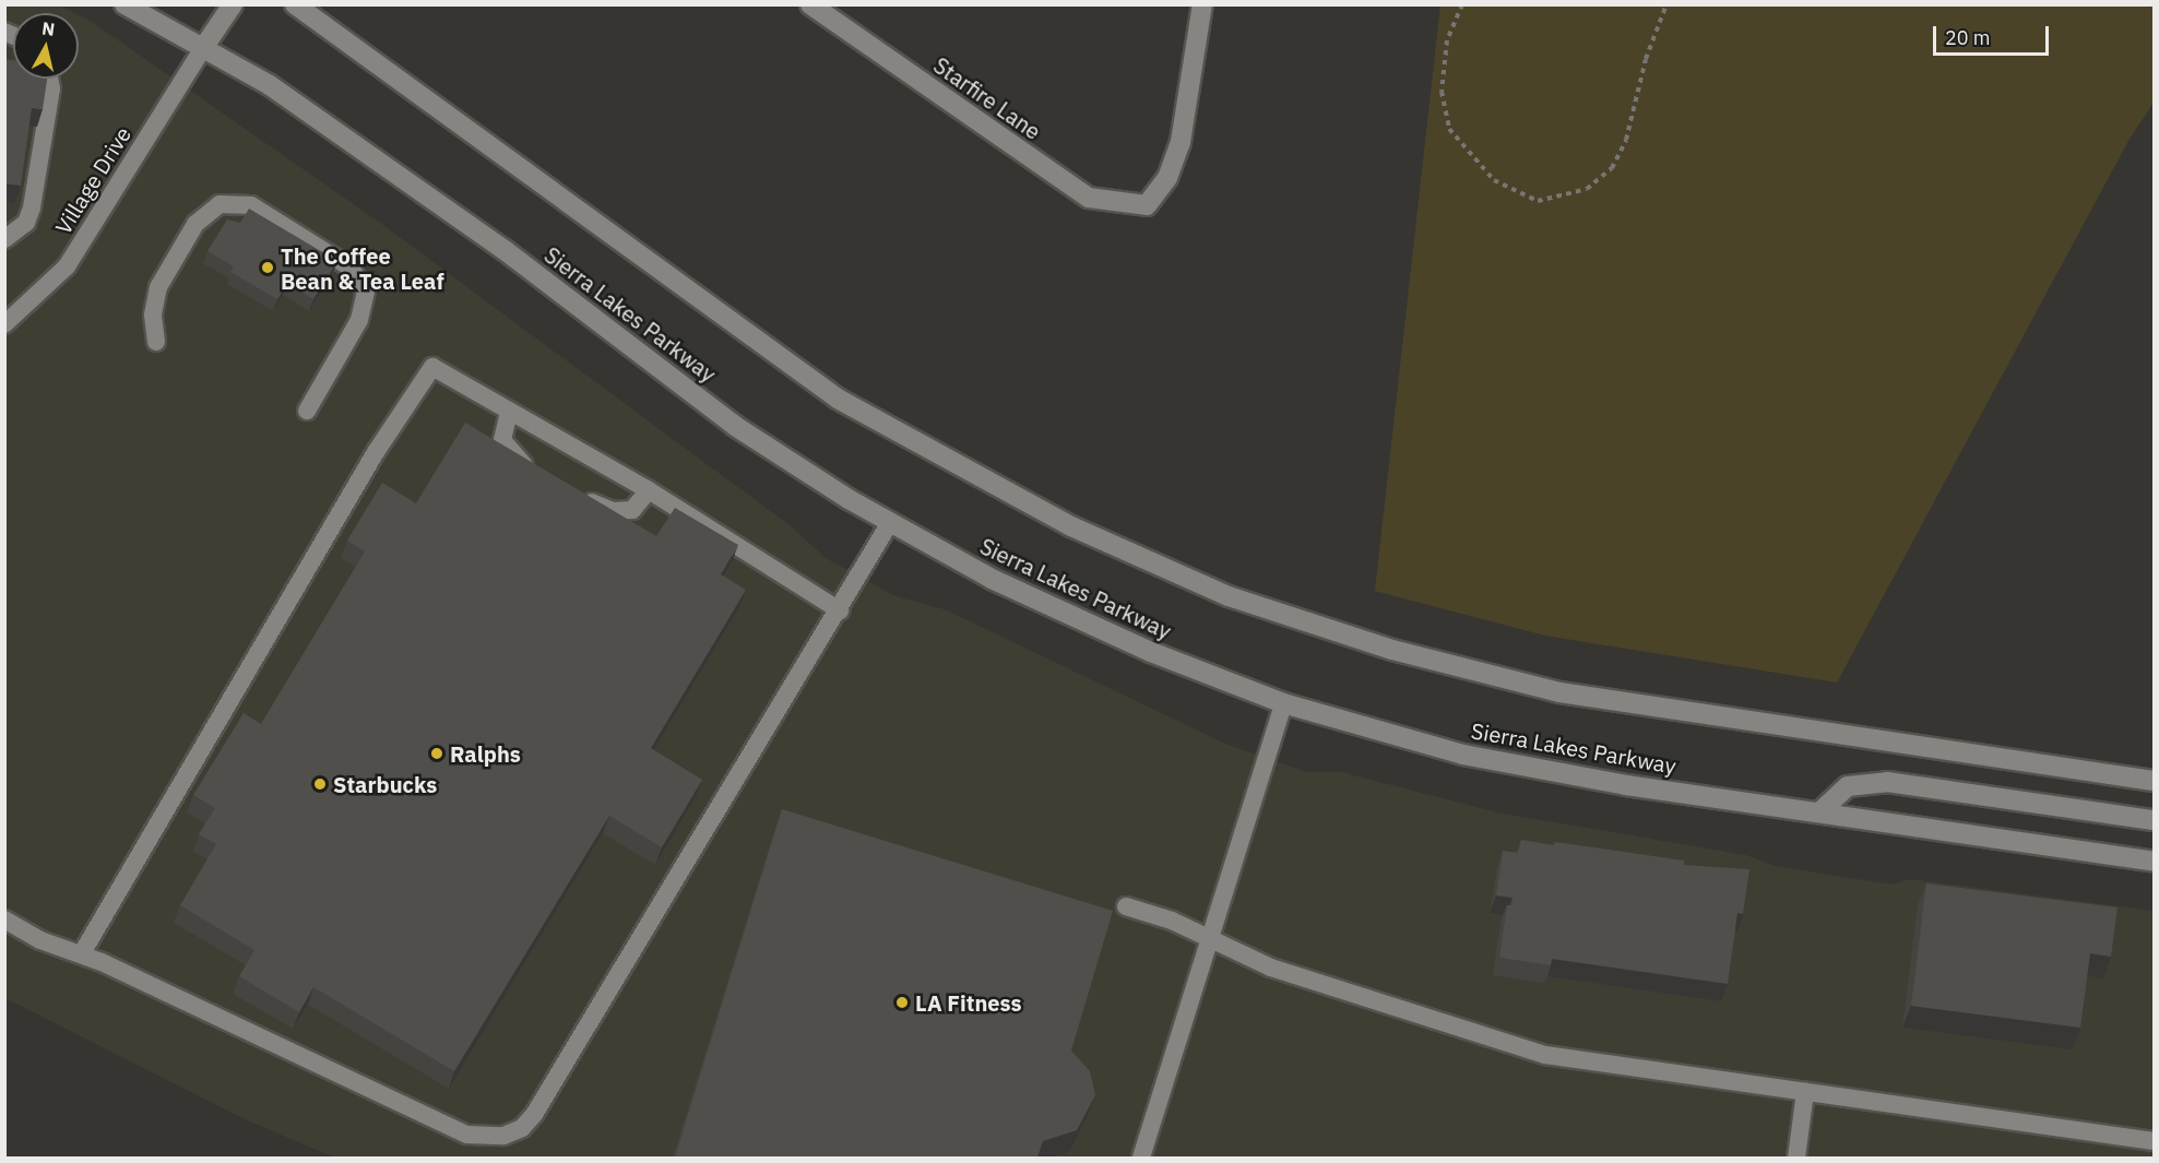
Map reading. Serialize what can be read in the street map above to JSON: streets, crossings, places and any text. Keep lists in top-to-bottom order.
{
  "streets": {
    "street": ["Starfire Lane", "Sierra Lakes Parkway"],
    "lane": ["Village Drive"]
  },
  "crossings": [
    ["Village Drive", "Sierra Lakes Parkway"]
  ],
  "places": [
    "The Coffee Bean & Tea Leaf",
    "Ralphs",
    "Starbucks",
    "LA Fitness"
  ],
  "scale_bar": "20 m",
  "north": "top"
}
